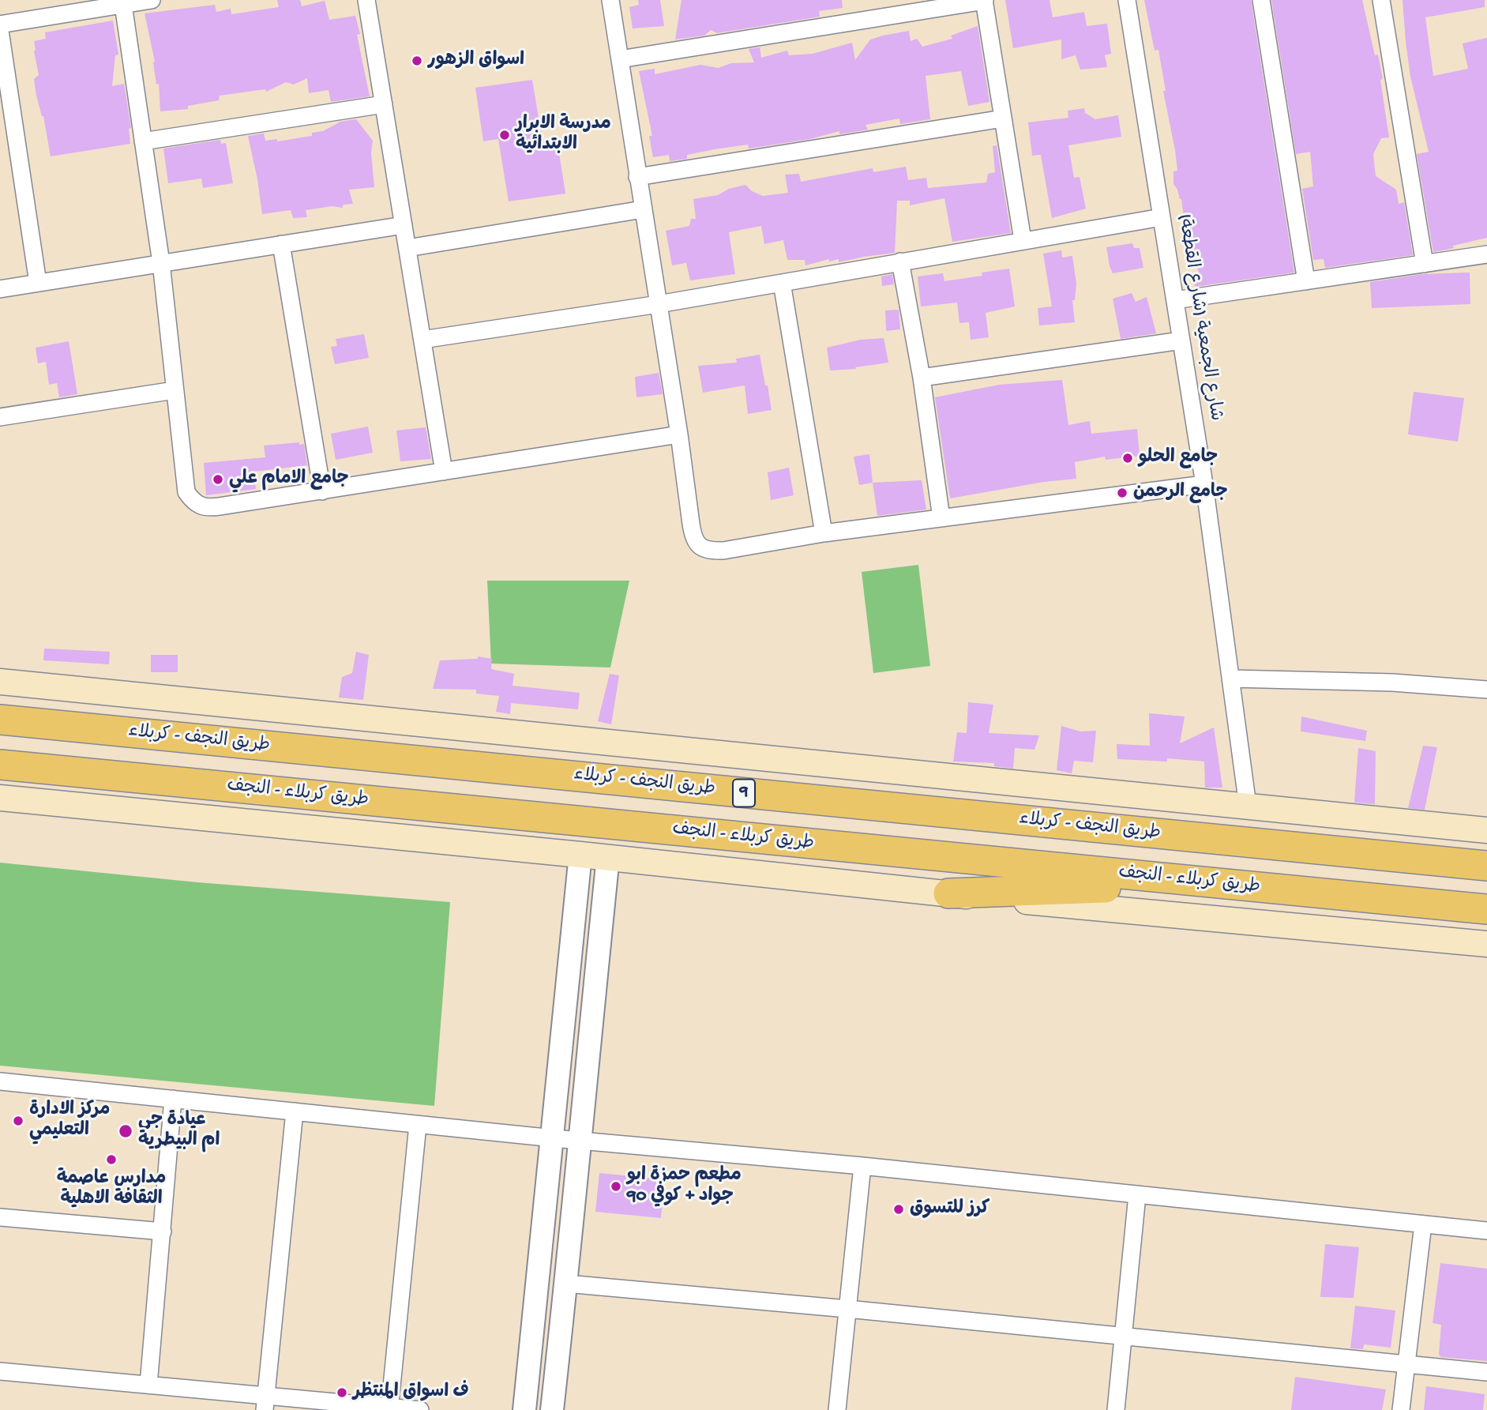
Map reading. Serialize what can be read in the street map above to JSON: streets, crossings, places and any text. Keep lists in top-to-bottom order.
{
  "streets": {
    "highway": ["طريق النجف - کربلاء", "9", "طريق کربلاء - النجف"],
    "street": ["شارع الجمعية (شارع القطعة)"]
  },
  "places": [
    "اسواق الزهور",
    "مدرسة الابرار الابتدائية",
    "جامع الحلو",
    "جامع الامام علي",
    "جامع الرحمن",
    "مركز الادارة التعليمي",
    "عيادة جي ام البيطرية",
    "مدارس عاصمة الثقافة الاهلية",
    "مطعم حمزة ابو جواد + كوفي 90",
    "كرز للتسوق",
    "ف اسواق المنتظر"
  ]
}
